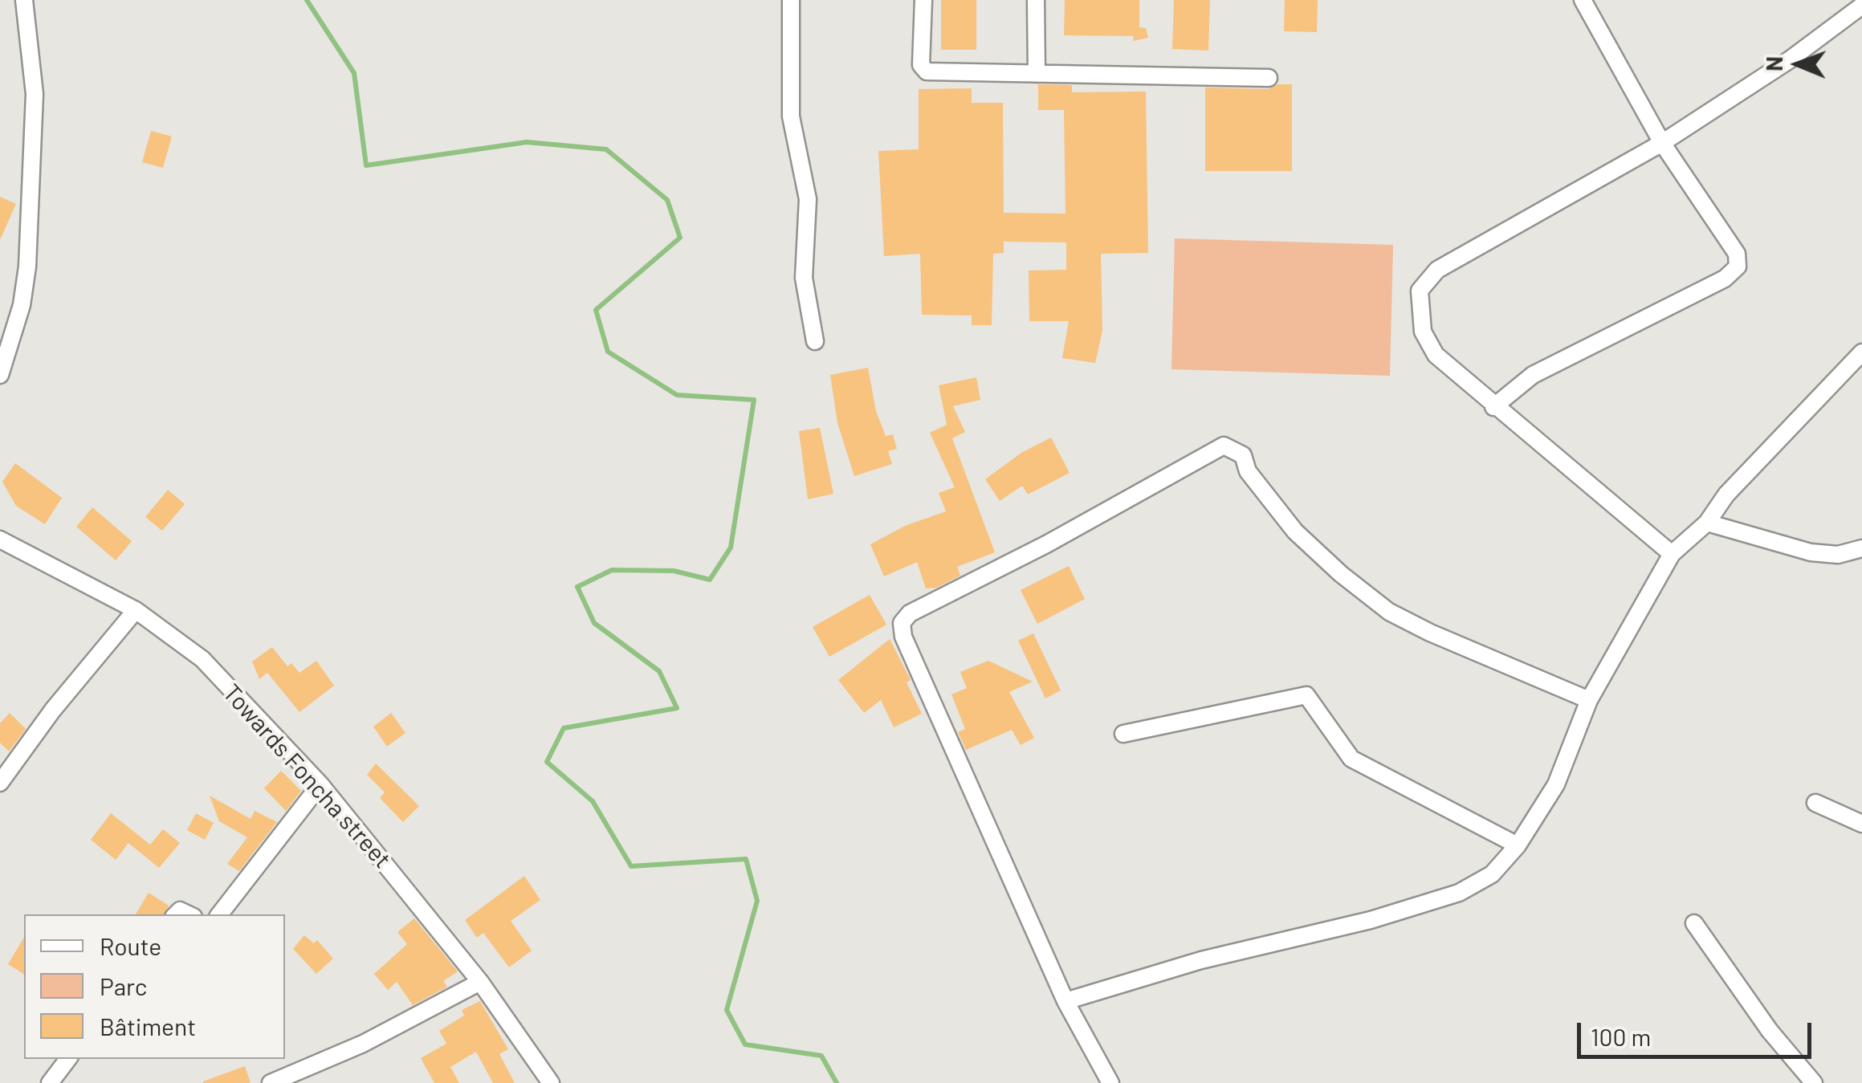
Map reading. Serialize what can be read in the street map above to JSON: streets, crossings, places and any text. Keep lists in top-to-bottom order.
{
  "streets": {
    "street": ["Towards Foncha street"]
  },
  "legend": ["Route", "Parc", "Bâtiment"],
  "scale_bar": "100 m",
  "north": "left"
}
